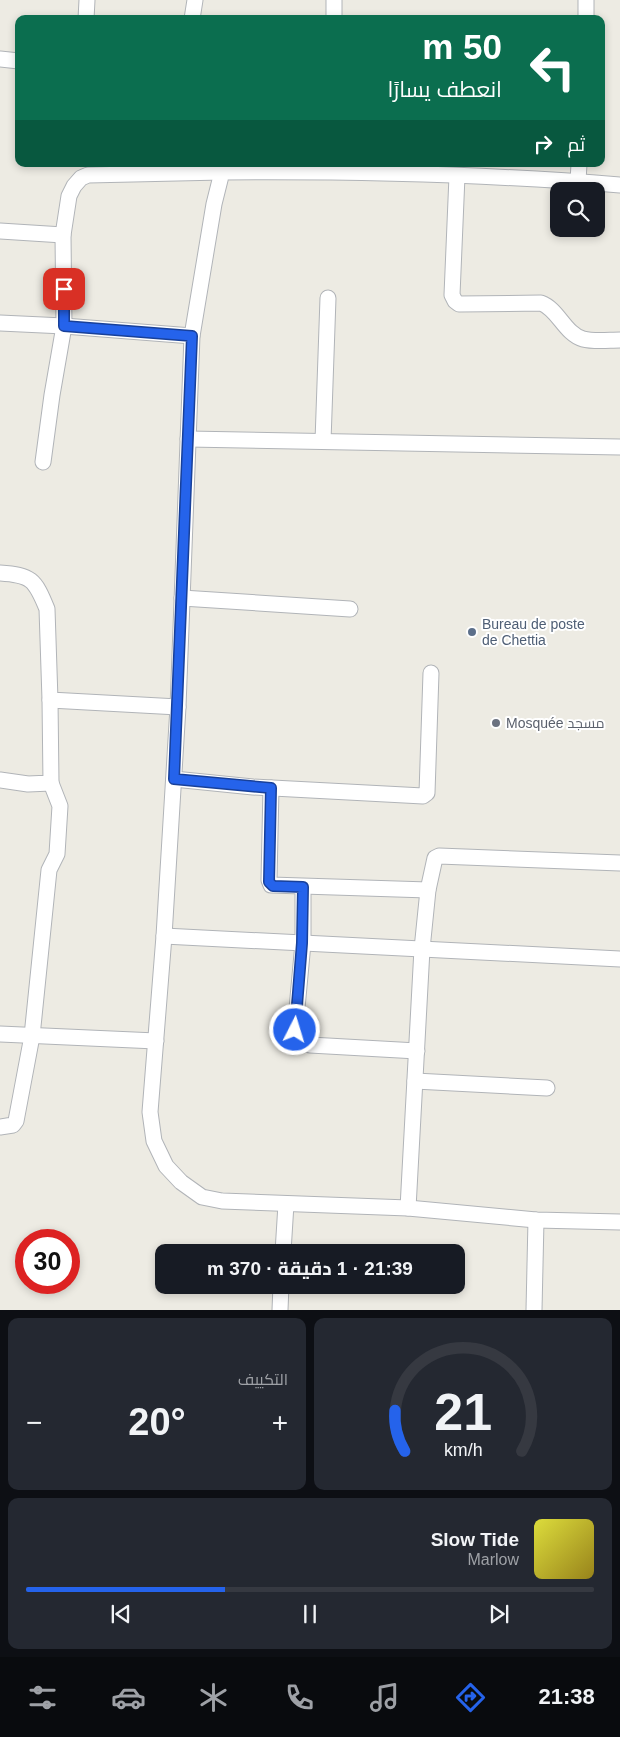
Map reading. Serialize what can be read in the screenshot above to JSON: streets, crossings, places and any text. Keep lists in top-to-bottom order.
{
  "places": ["Bureau de poste de Chettia", "Mosquée مسجد"],
  "page": {
    "turn": ["50 m", "انعطف يسارًا"],
    "then": "ثم",
    "limit": "30",
    "trip": "21:39 · 1 دقيقة · 370 m",
    "tile": "التكييف",
    "heat": ["−", "20°", "+"],
    "song": ["Slow Tide", "Marlow"],
    "tabs": "21:38",
    "gauge": ["21", "km/h"]
  }
}
